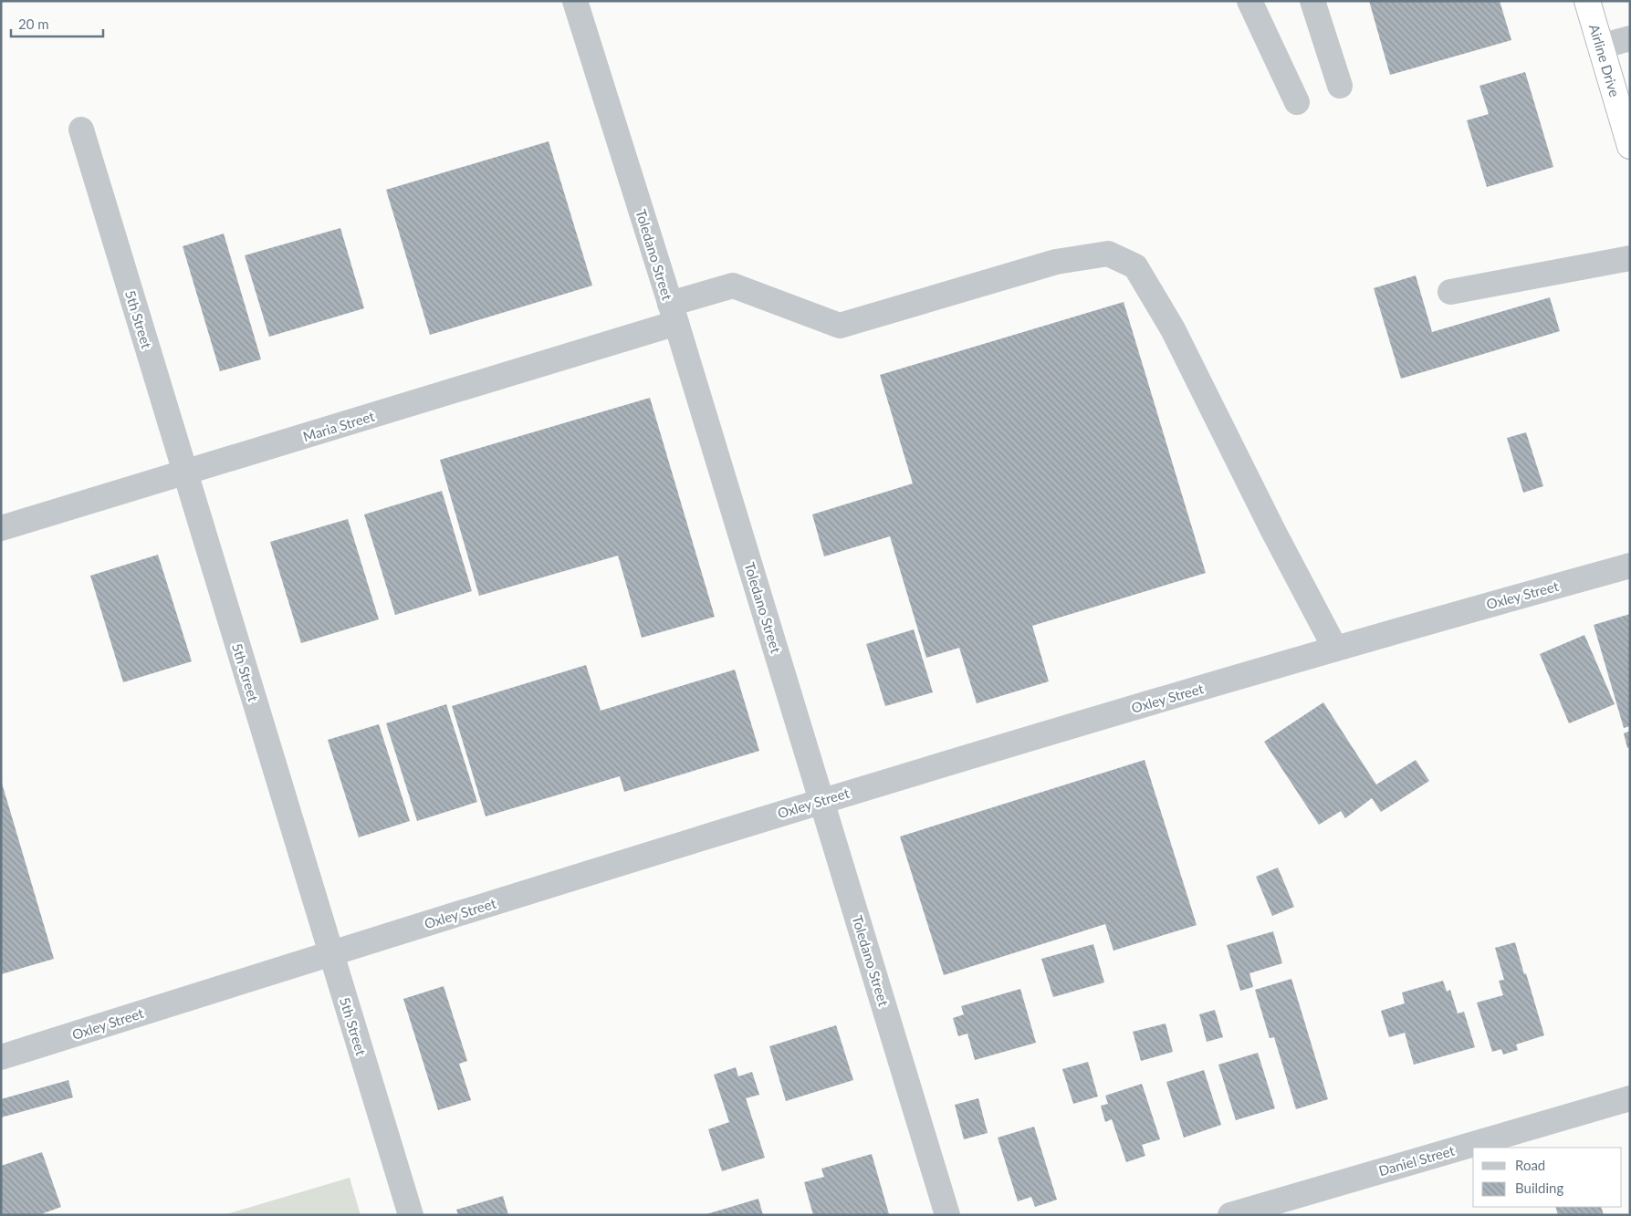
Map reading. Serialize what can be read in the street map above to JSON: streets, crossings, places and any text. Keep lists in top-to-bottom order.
{
  "streets": {
    "highway": ["Airline Drive"],
    "street": [
      "Toledano Street",
      "5th Street",
      "Maria Street",
      "Oxley Street",
      "Daniel Street"
    ]
  },
  "crossings": [
    ["Toledano Street", "Maria Street"],
    ["Toledano Street", "Oxley Street"],
    ["5th Street", "Maria Street"],
    ["5th Street", "Oxley Street"],
    ["Maria Street", "Oxley Street"]
  ],
  "legend": ["Road", "Building"],
  "scale_bar": "20 m"
}
